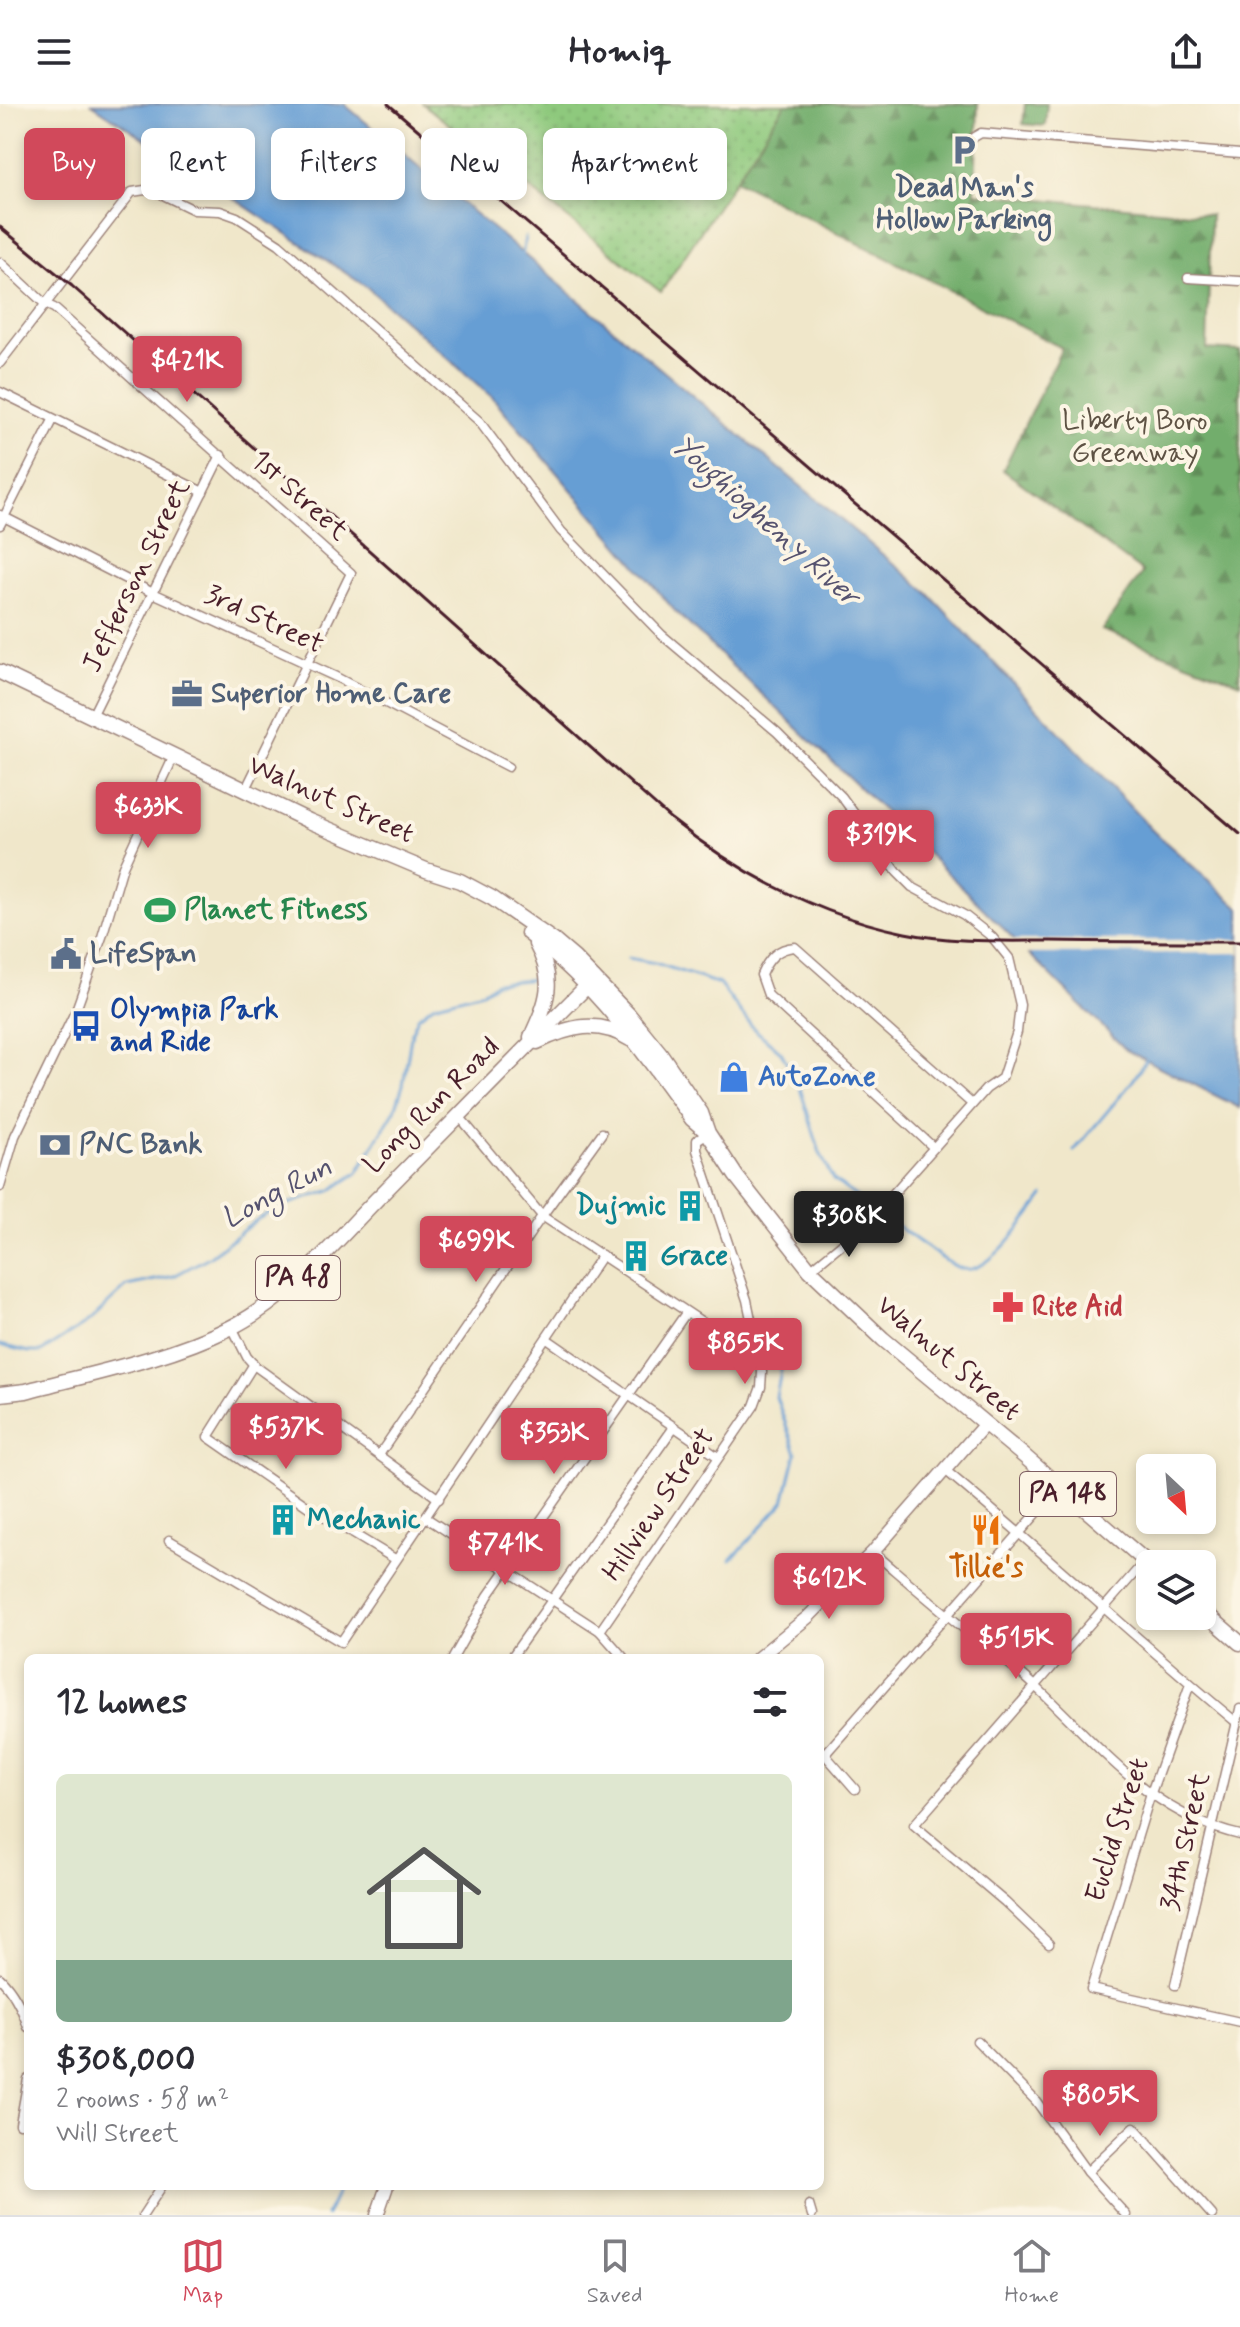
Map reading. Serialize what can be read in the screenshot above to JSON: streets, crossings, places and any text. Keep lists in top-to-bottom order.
{
  "streets": {
    "main road": [
      "Walnut Street",
      "Long Run Road",
      "PA 48",
      "PA 148"
    ],
    "street": [
      "1st Street",
      "Jefferson Street",
      "3rd Street",
      "Hillview Street",
      "Euclid Street",
      "34th Street"
    ]
  },
  "crossings": [
    ["1st Street", "Jefferson Street"],
    ["1st Street", "3rd Street"],
    ["Jefferson Street", "3rd Street"],
    ["Jefferson Street", "Walnut Street"],
    ["Walnut Street", "Long Run Road"],
    ["Walnut Street", "PA 48"],
    ["Walnut Street", "Hillview Street"],
    ["Long Run Road", "PA 48"]
  ],
  "water": ["Youghiogheny River", "Long Run"],
  "parks": ["Liberty Boro Greenway"],
  "places": {
    "parking": ["Dead Man's Hollow Parking"],
    "office": ["Superior Home Care"],
    "sports": ["Planet Fitness"],
    "public building": ["LifeSpan"],
    "bus stop": ["Olympia Park and Ride"],
    "shop": ["AutoZone"],
    "bank": ["PNC Bank"],
    "building": ["Dujmic", "Grace", "Mechanic"],
    "pharmacy": ["Rite Aid"],
    "restaurant": ["Tillie's"]
  },
  "north": "bottom right",
  "page": {
    "header": "Homiq",
    "chip": [
      "Buy",
      "Rent",
      "Filters",
      "New",
      "Apartment"
    ],
    "price": [
      "$421K",
      "$633K",
      "$319K",
      "$308K",
      "$699K",
      "$855K",
      "$537K",
      "$353K",
      "$741K",
      "$612K",
      "$515K",
      "$805K"
    ],
    "heading": "12 homes",
    "list": [
      {
        "name": "$308,000",
        "note": "2 rooms · 58 m² · Will Street"
      }
    ],
    "tabs": ["Map", "Saved", "Home"]
  }
}
